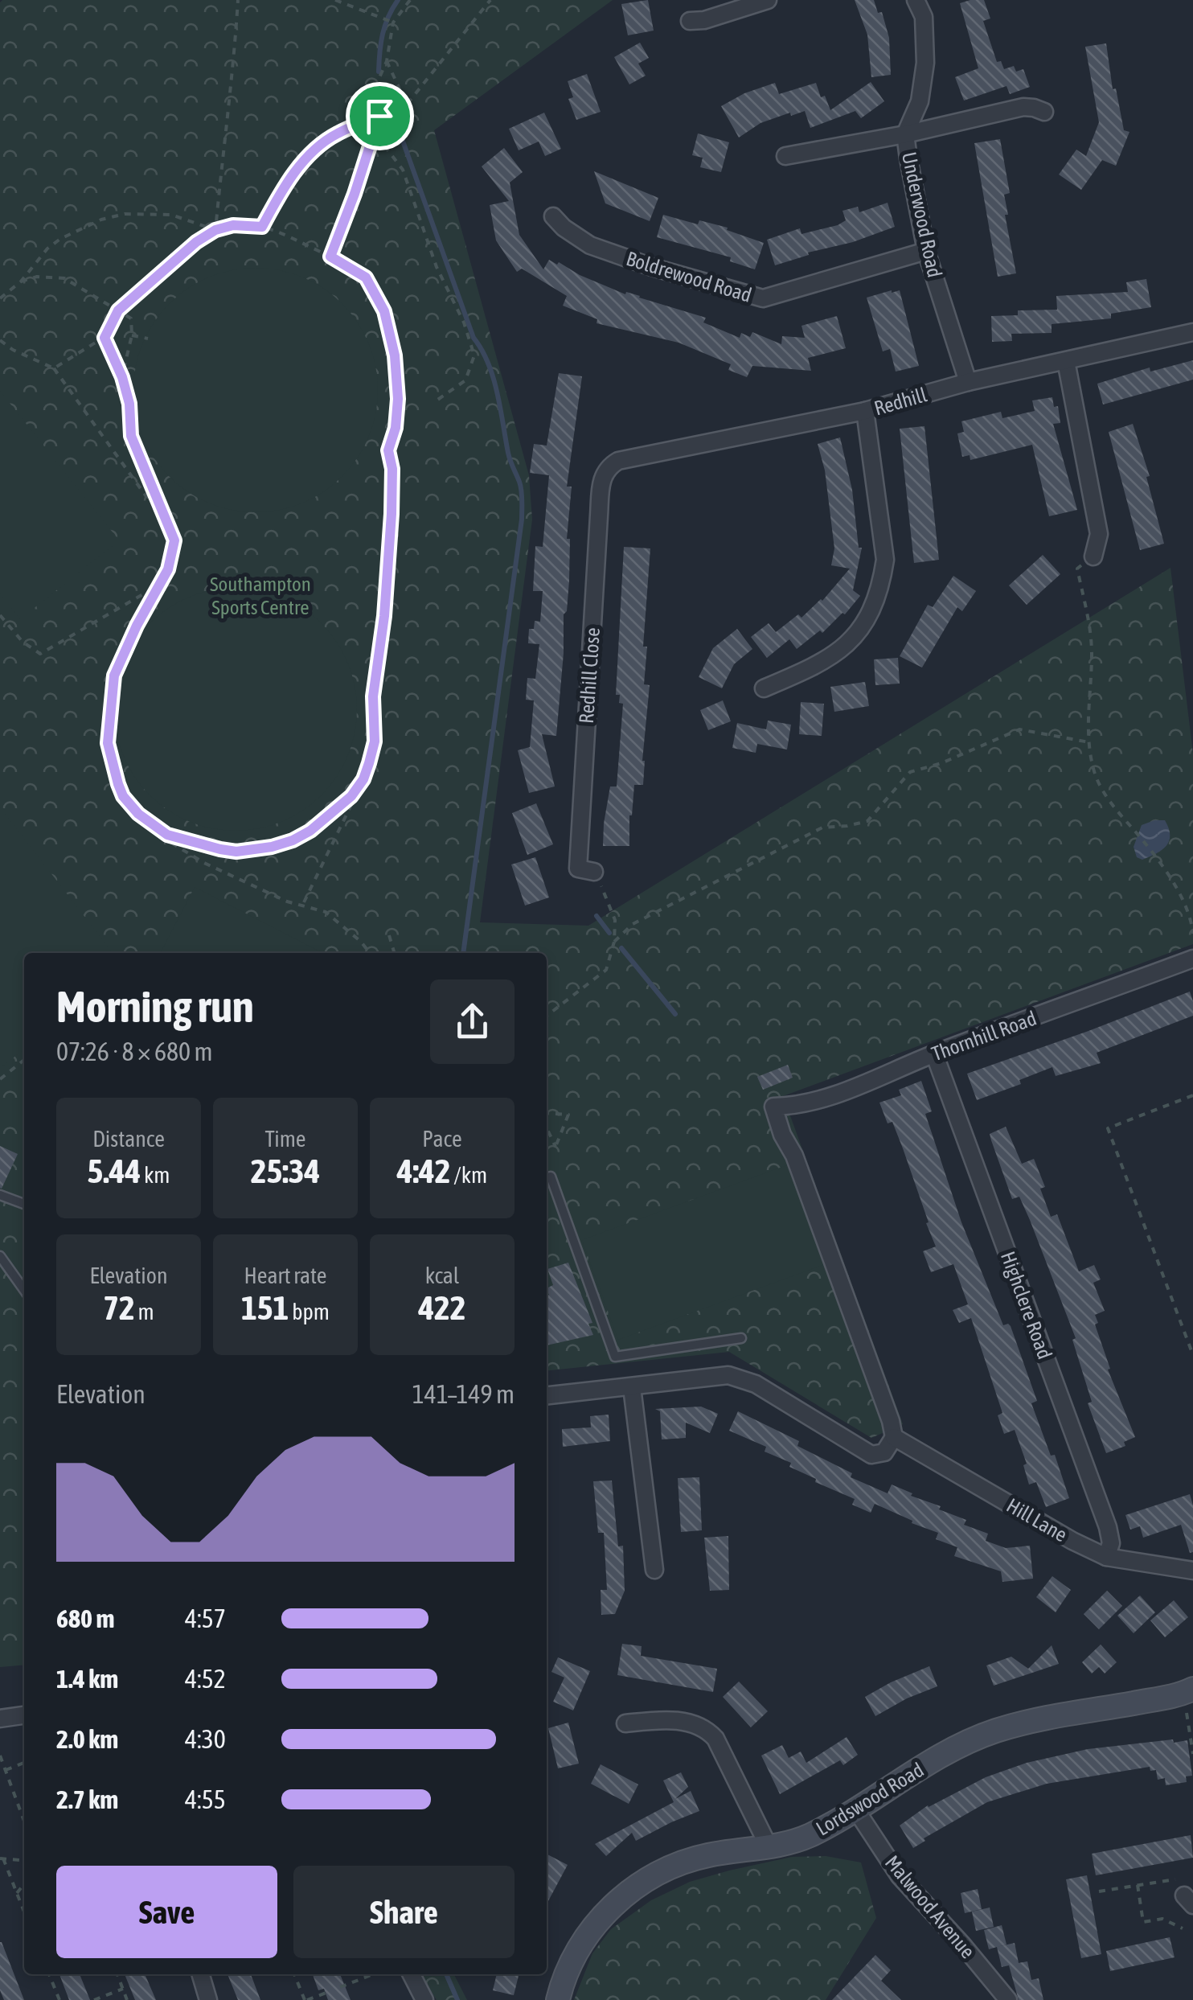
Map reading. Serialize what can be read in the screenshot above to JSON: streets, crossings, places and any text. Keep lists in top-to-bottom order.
{
  "streets": {
    "street": [
      "Underwood Road",
      "Boldrewood Road",
      "Redhill",
      "Redhill Close",
      "Thornhill Road",
      "Highclere Road",
      "Hill Lane",
      "Lordswood Road",
      "Malwood Avenue"
    ]
  },
  "crossings": [
    ["Underwood Road", "Boldrewood Road"],
    ["Underwood Road", "Redhill"],
    ["Redhill", "Redhill Close"],
    ["Thornhill Road", "Highclere Road"],
    ["Thornhill Road", "Hill Lane"],
    ["Highclere Road", "Hill Lane"],
    ["Lordswood Road", "Malwood Avenue"]
  ],
  "parks": ["Southampton Sports Centre"],
  "page": {
    "heading": ["Morning run", "07:26 · 8 × 680 m"],
    "stats": [
      ["Distance", "5.44 km"],
      ["Time", "25:34"],
      ["Pace", "4:42 /km"],
      ["Elevation", "72 m"],
      ["Heart rate", "151 bpm"],
      ["kcal", "422"]
    ],
    "chart": ["Elevation", "141–149 m"],
    "list": [
      {
        "name": "680 m",
        "note": "4:57"
      },
      {
        "name": "1.4 km",
        "note": "4:52"
      },
      {
        "name": "2.0 km",
        "note": "4:30"
      },
      {
        "name": "2.7 km",
        "note": "4:55"
      }
    ],
    "buttons": ["Save", "Share"]
  }
}
